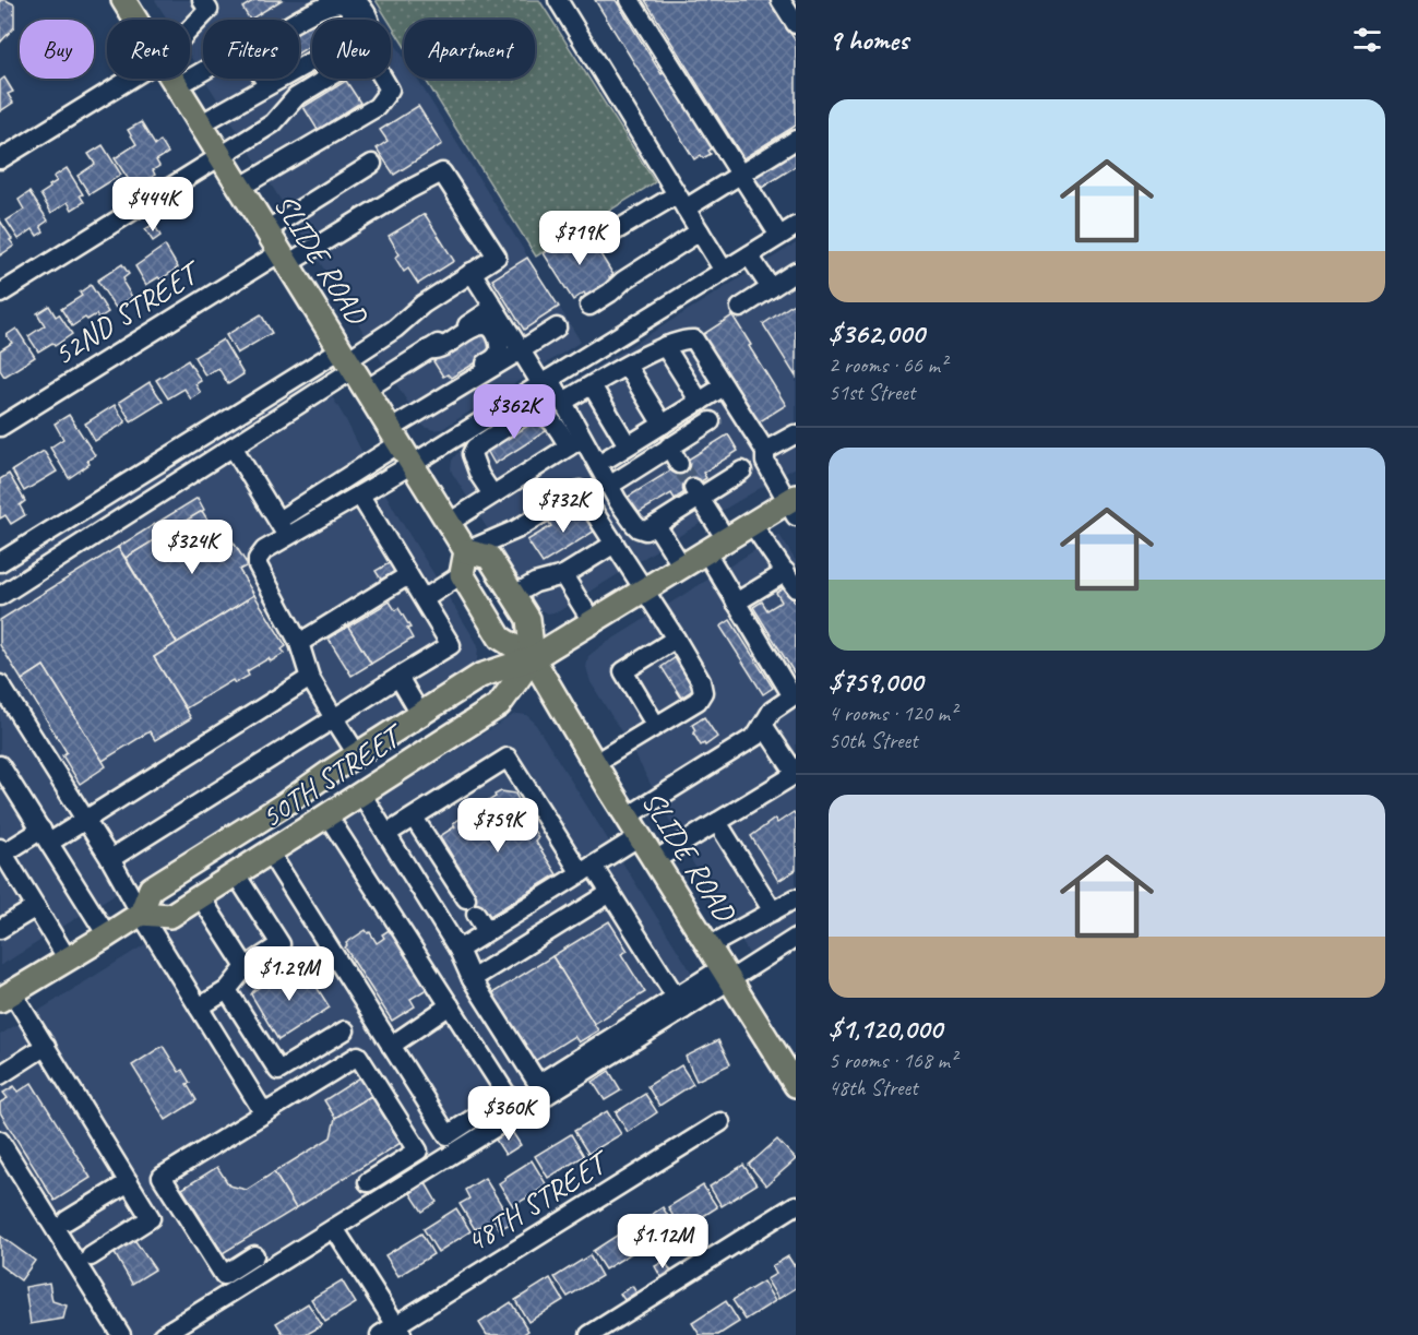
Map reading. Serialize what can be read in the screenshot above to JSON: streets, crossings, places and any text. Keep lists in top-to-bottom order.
{
  "streets": {
    "main road": ["SLIDE ROAD", "50TH STREET"],
    "street": ["52ND STREET", "48TH STREET"]
  },
  "crossings": [
    ["SLIDE ROAD", "52ND STREET"],
    ["SLIDE ROAD", "50TH STREET"]
  ],
  "page": {
    "heading": "9 homes",
    "chip": [
      "Buy",
      "Rent",
      "Filters",
      "New",
      "Apartment"
    ],
    "list": [
      {
        "name": "$362,000",
        "note": "2 rooms · 66 m² · 51st Street"
      },
      {
        "name": "$759,000",
        "note": "4 rooms · 120 m² · 50th Street"
      },
      {
        "name": "$1,120,000",
        "note": "5 rooms · 168 m² · 48th Street"
      }
    ],
    "price": [
      "$444K",
      "$719K",
      "$362K",
      "$732K",
      "$324K",
      "$759K",
      "$1.29M",
      "$360K",
      "$1.12M"
    ]
  }
}
